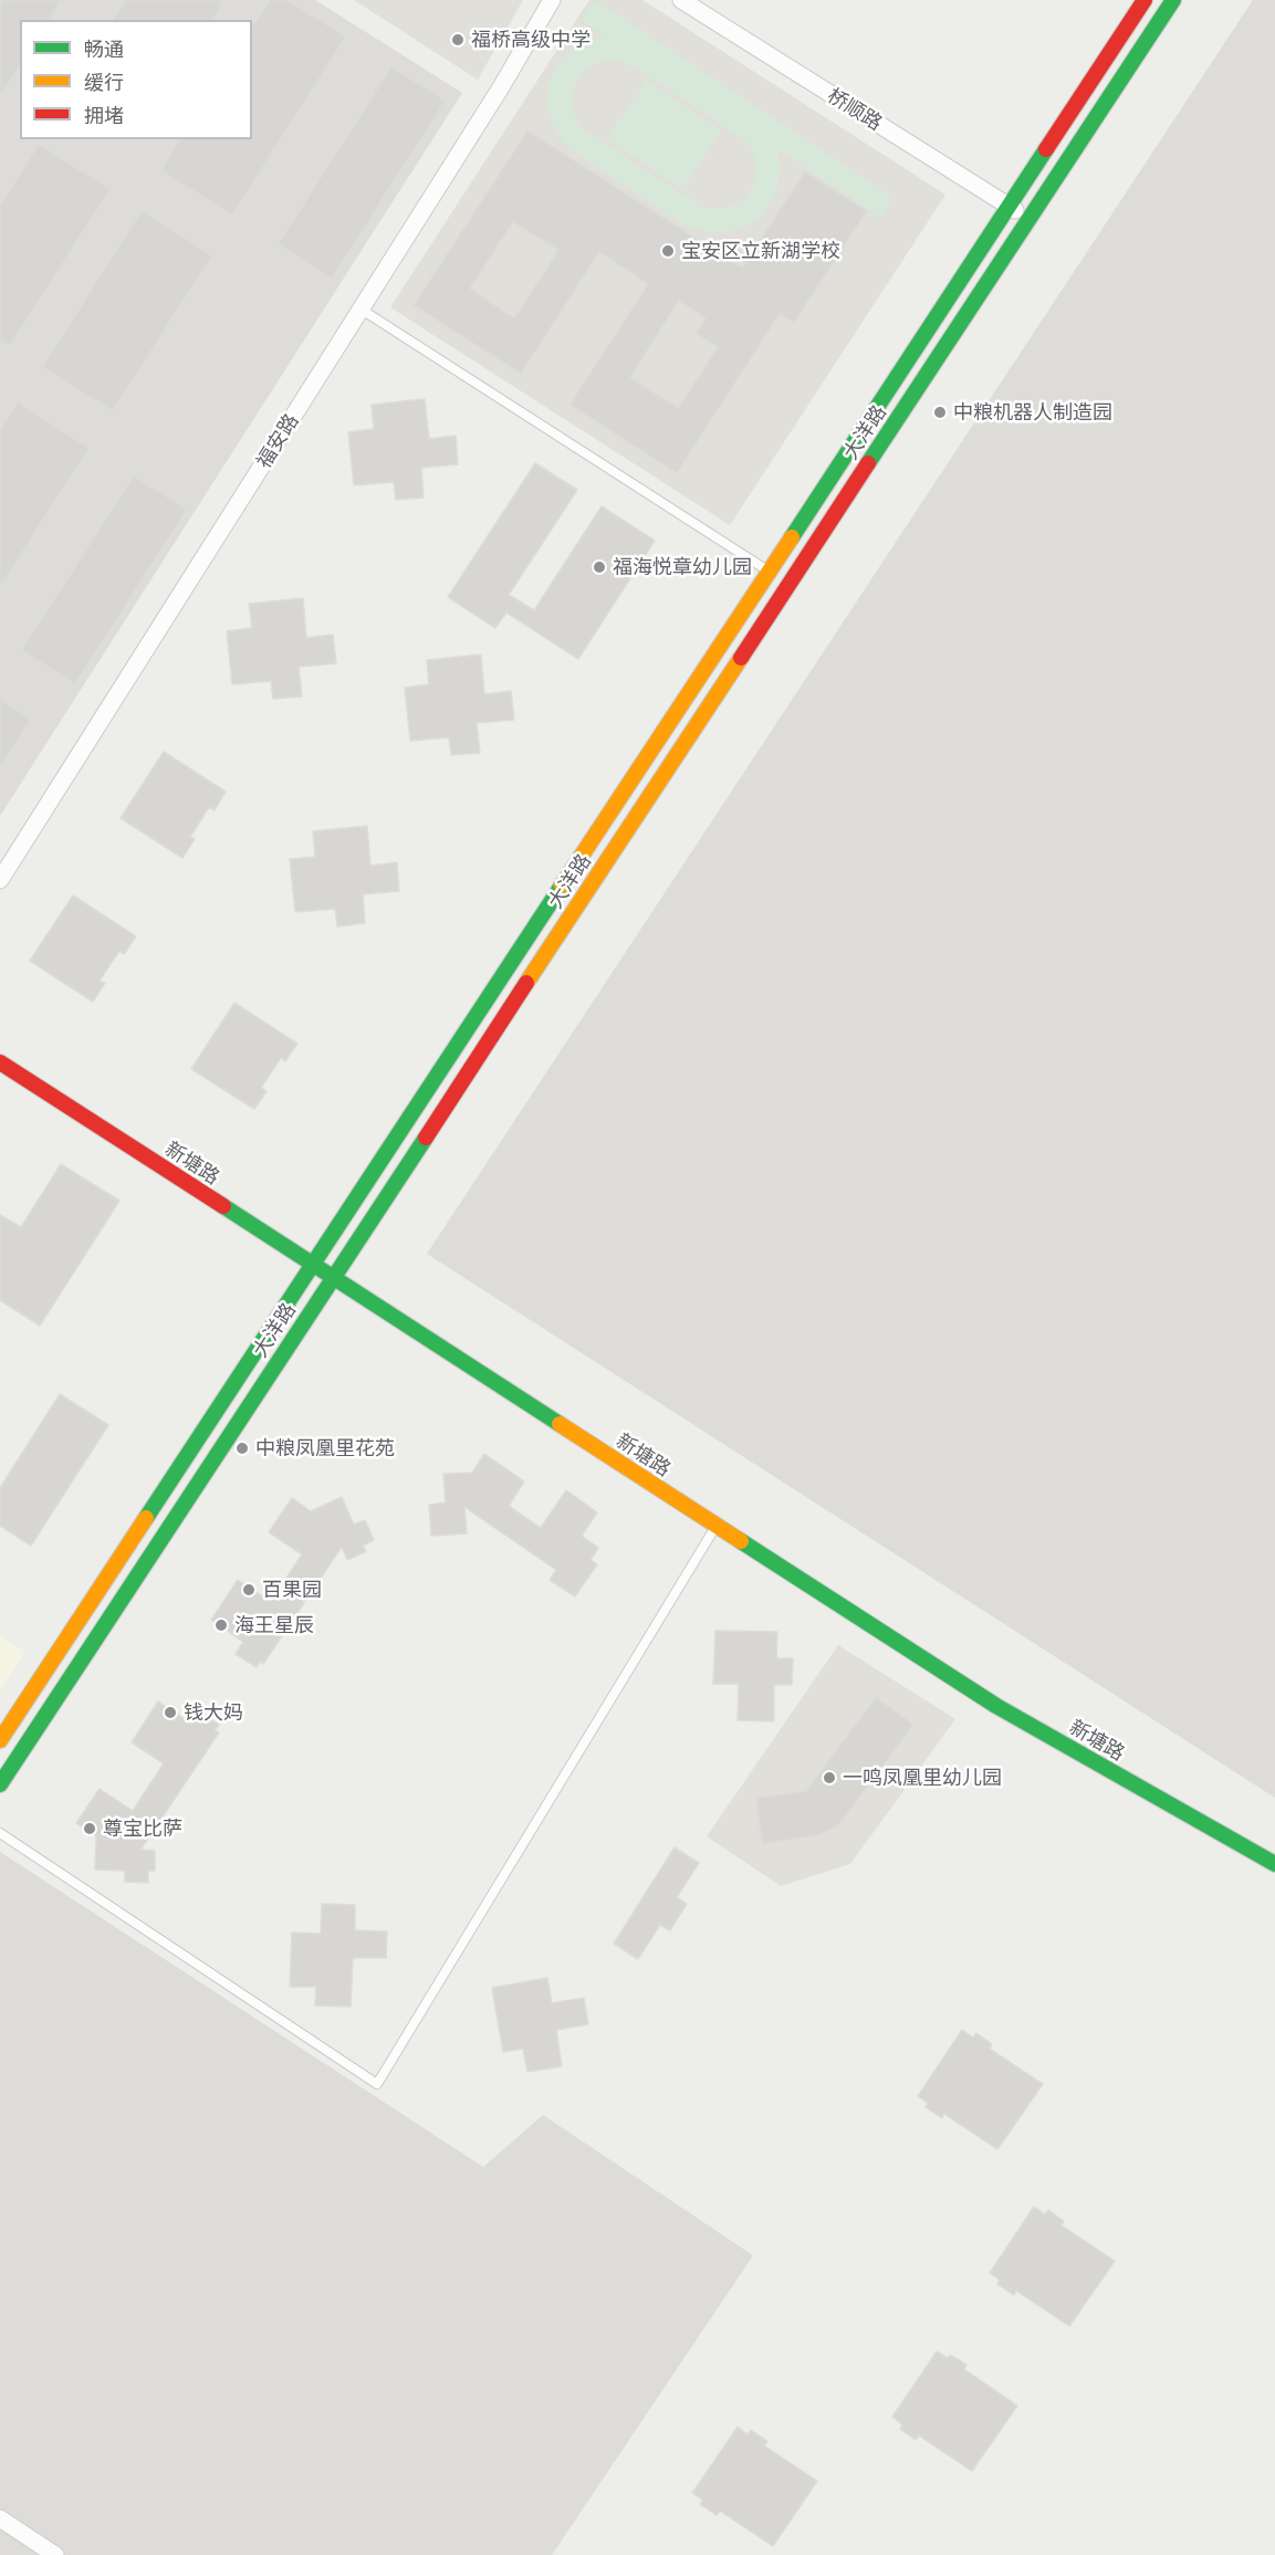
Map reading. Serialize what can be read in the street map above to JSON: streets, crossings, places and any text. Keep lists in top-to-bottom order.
{
  "streets": {
    "street": [
      "桥顺路",
      "大洋路",
      "福安路",
      "新塘路"
    ]
  },
  "crossings": [
    ["桥顺路", "大洋路"],
    ["大洋路", "新塘路"]
  ],
  "places": [
    "福桥高级中学",
    "宝安区立新湖学校",
    "中粮机器人制造园",
    "福海悦章幼儿园",
    "中粮凤凰里花苑",
    "百果园",
    "海王星辰",
    "钱大妈",
    "一鸣凤凰里幼儿园",
    "尊宝比萨"
  ],
  "legend": ["畅通", "缓行", "拥堵"]
}
